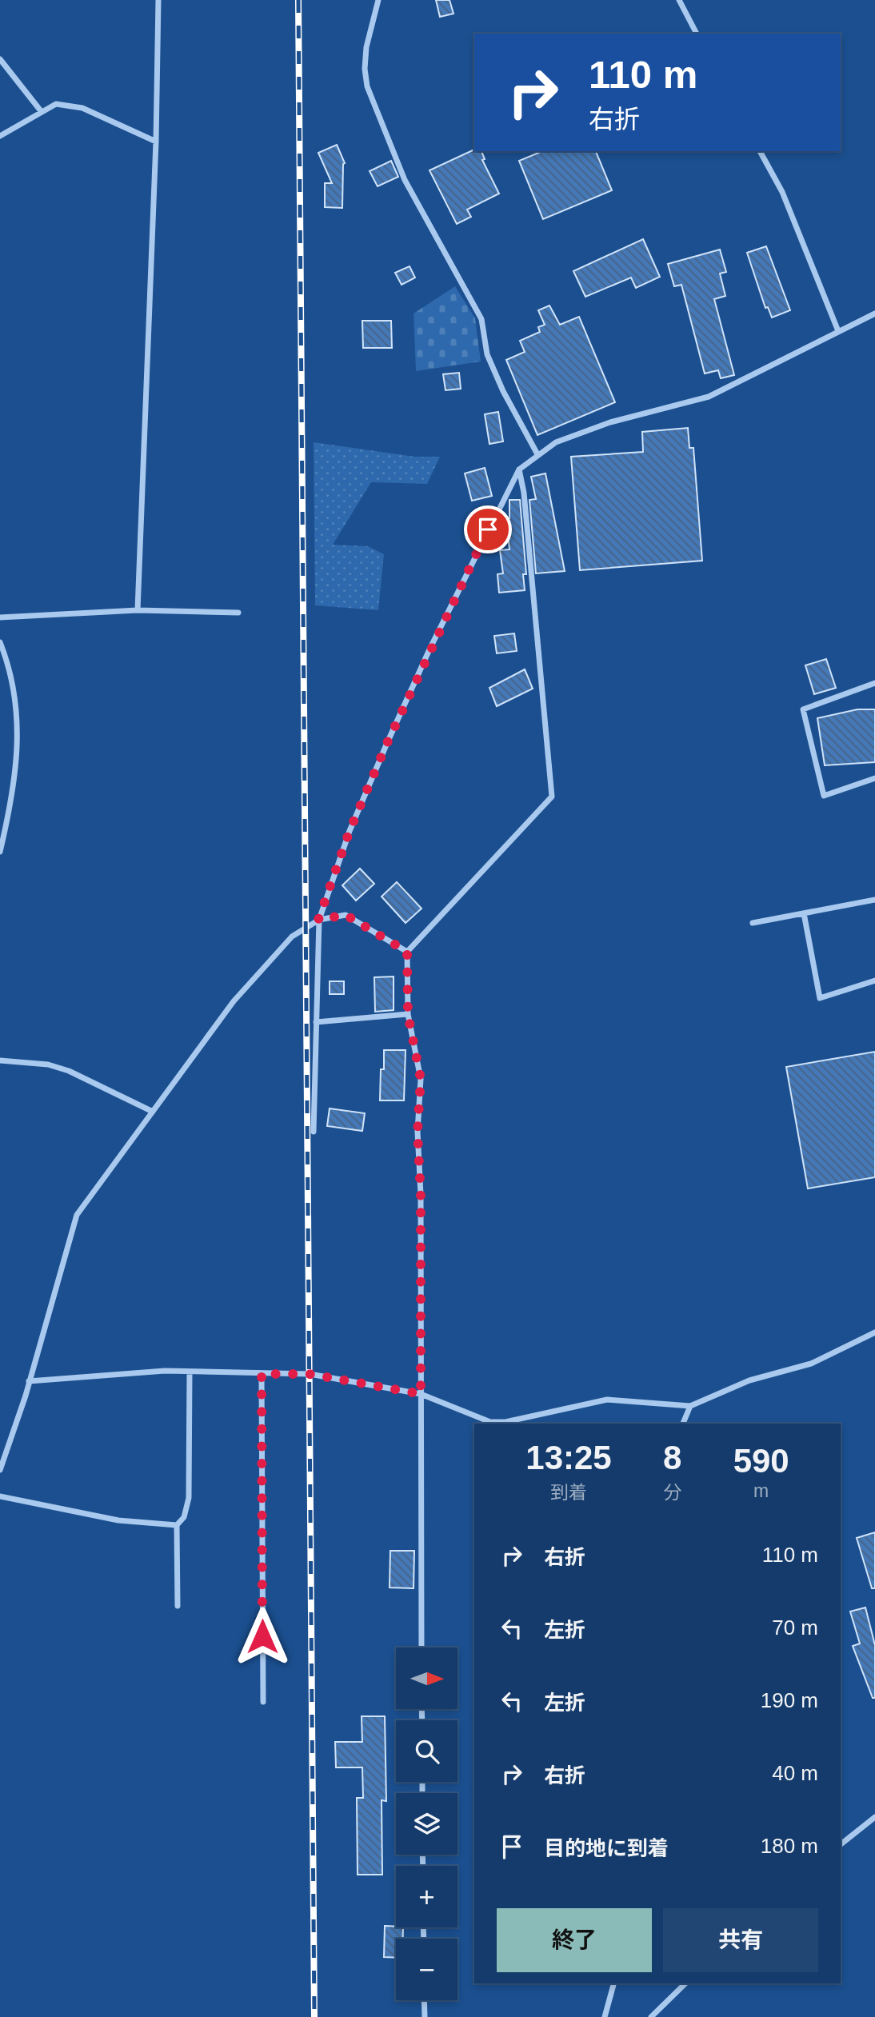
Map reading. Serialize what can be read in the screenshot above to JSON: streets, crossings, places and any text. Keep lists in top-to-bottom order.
{
  "north": "right",
  "page": {
    "turn": ["110 m", "右折"],
    "eta": [
      "13:25",
      "到着",
      "8",
      "分",
      "590",
      "m"
    ],
    "list": [
      {
        "name": "右折",
        "value": "110 m"
      },
      {
        "name": "左折",
        "value": "70 m"
      },
      {
        "name": "左折",
        "value": "190 m"
      },
      {
        "name": "右折",
        "value": "40 m"
      },
      {
        "name": "目的地に到着",
        "value": "180 m"
      }
    ],
    "map_buttons": ["+", "−"],
    "buttons": ["終了", "共有"]
  }
}
